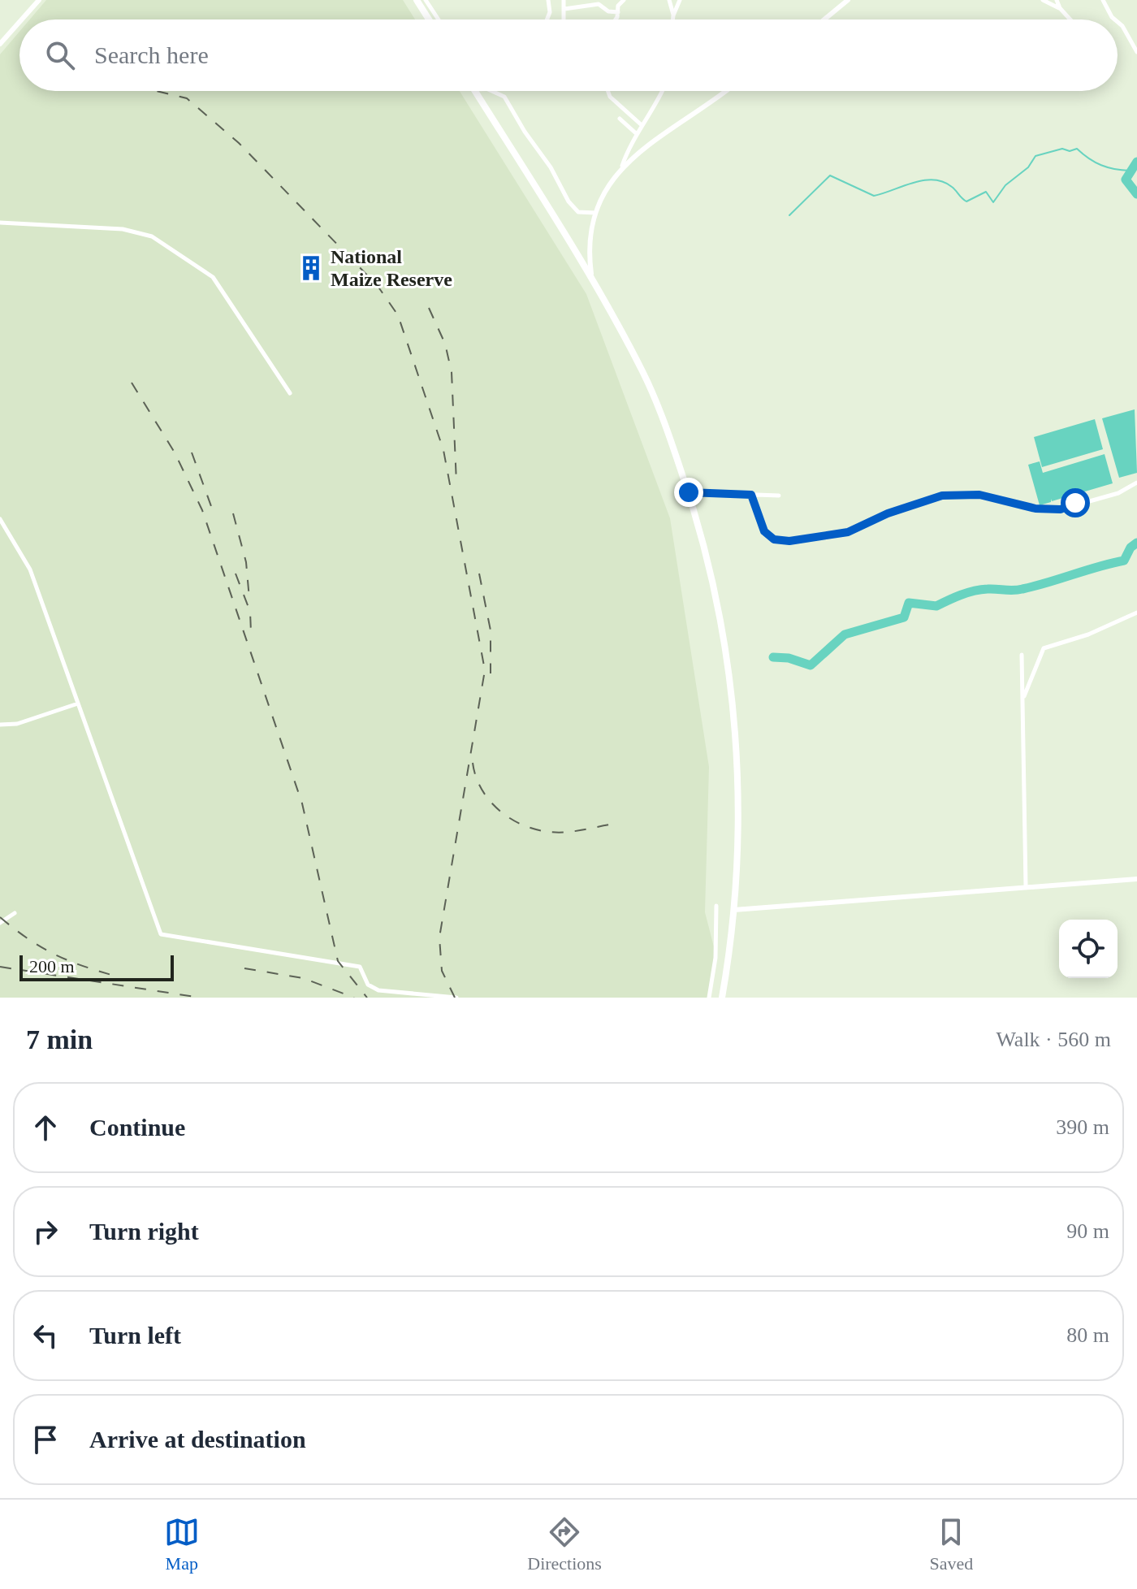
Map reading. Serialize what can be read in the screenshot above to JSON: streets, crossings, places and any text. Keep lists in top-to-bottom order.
{
  "places": {
    "building": ["National Maize Reserve"]
  },
  "scale_bar": "200 m",
  "page": {
    "search": "Search here",
    "scale": "200 m",
    "heading": ["7 min", "Walk · 560 m"],
    "list": [
      ["Continue", "390 m"],
      ["Turn right", "90 m"],
      ["Turn left", "80 m"],
      "Arrive at destination"
    ],
    "nav": ["Map", "Directions", "Saved"]
  }
}
